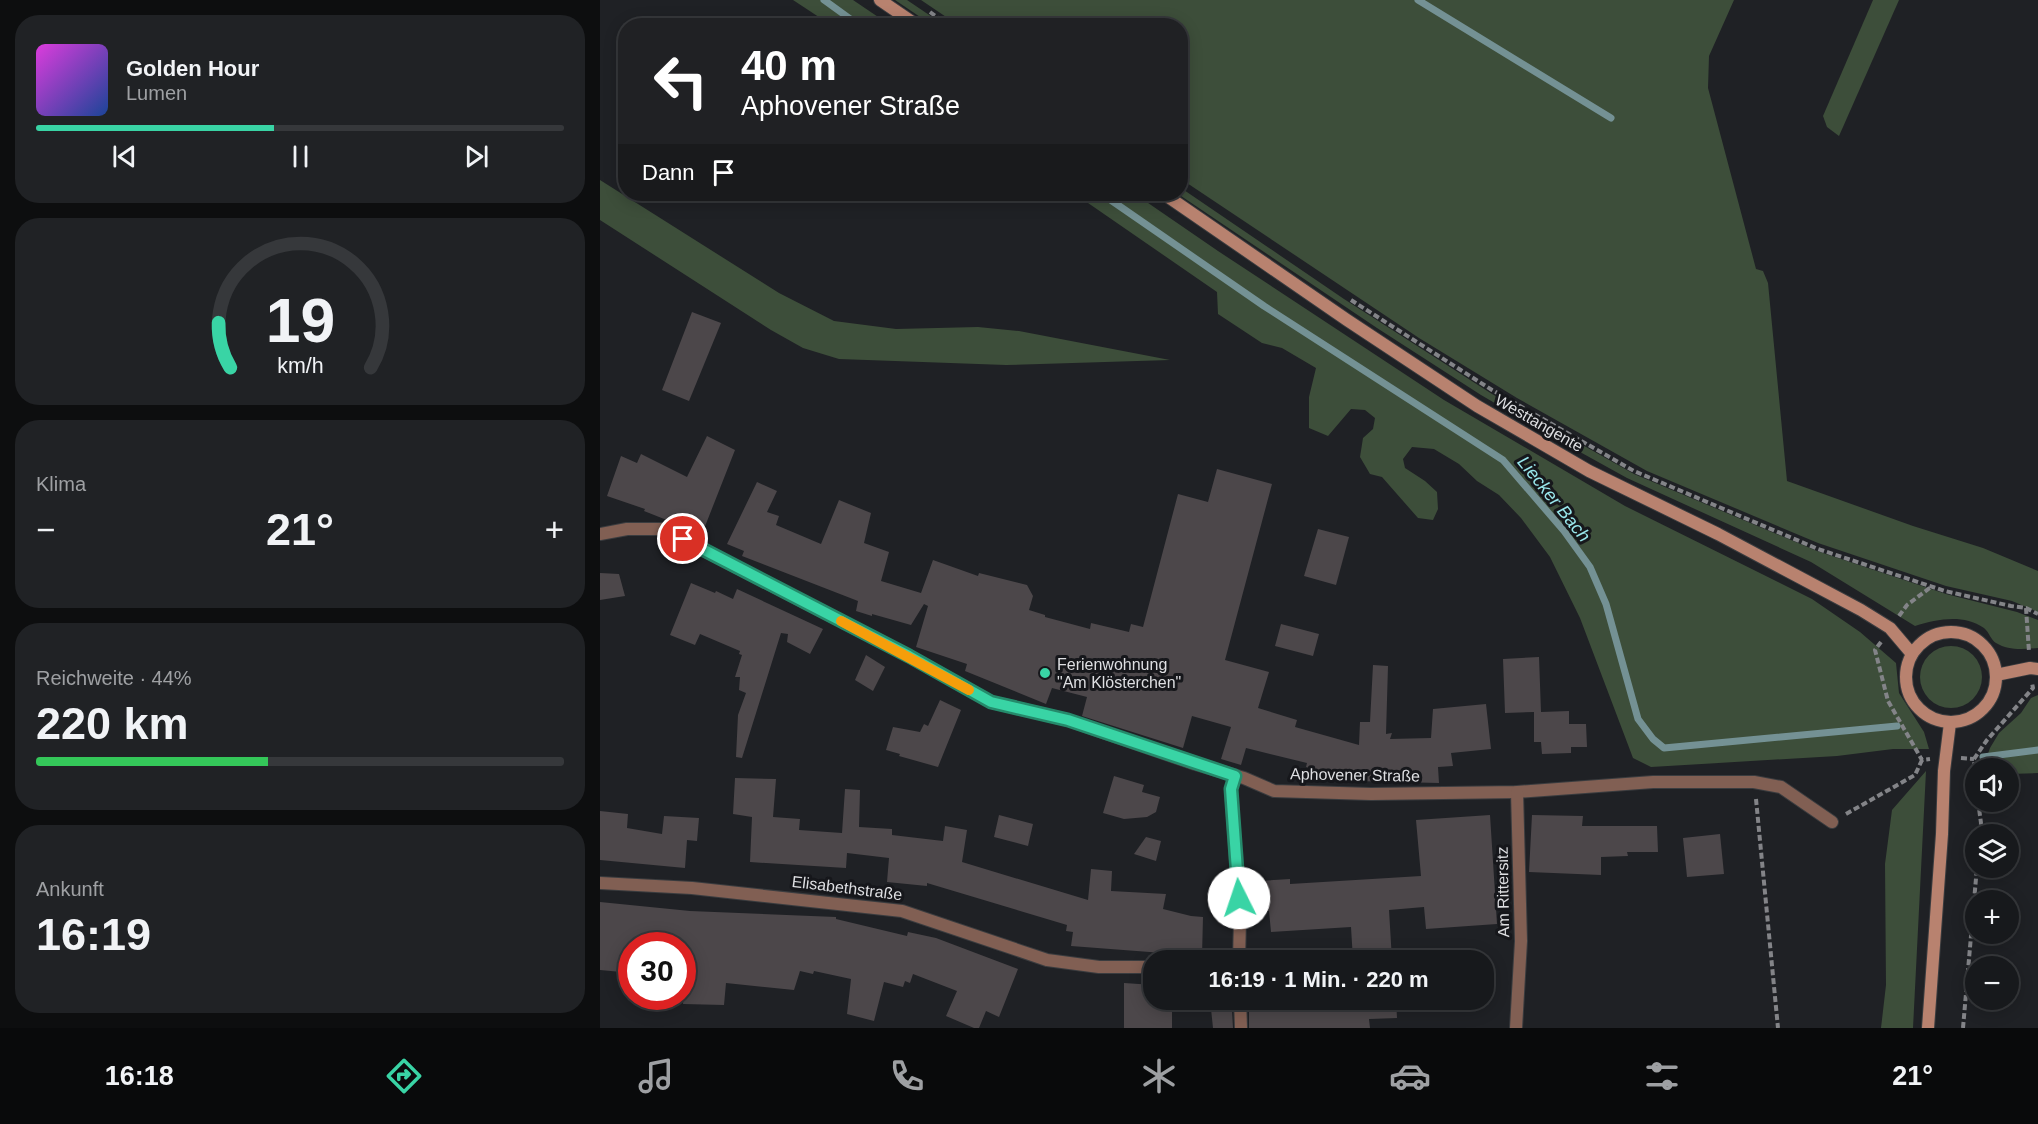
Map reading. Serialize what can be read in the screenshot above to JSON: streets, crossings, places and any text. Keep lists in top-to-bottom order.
{
  "streets": {
    "main road": ["Westtangente"],
    "street": ["Aphovener Straße", "Elisabethstraße", "Am Rittersitz"]
  },
  "crossings": [
    ["Aphovener Straße", "Am Rittersitz"]
  ],
  "water": ["Liecker Bach"],
  "places": ["Ferienwohnung \"Am Klösterchen\""],
  "page": {
    "turn": ["40 m", "Aphovener Straße"],
    "song": ["Golden Hour", "Lumen"],
    "then": "Dann",
    "tile": [
      "Klima",
      ["Reichweite · 44%", "220 km"],
      ["Ankunft", "16:19"]
    ],
    "heat": ["−", "21°", "+"],
    "map_buttons": ["+", "−"],
    "limit": "30",
    "trip": "16:19 · 1 Min. · 220 m",
    "tabs": ["16:18", "21°"],
    "gauge": ["19", "km/h"]
  }
}
